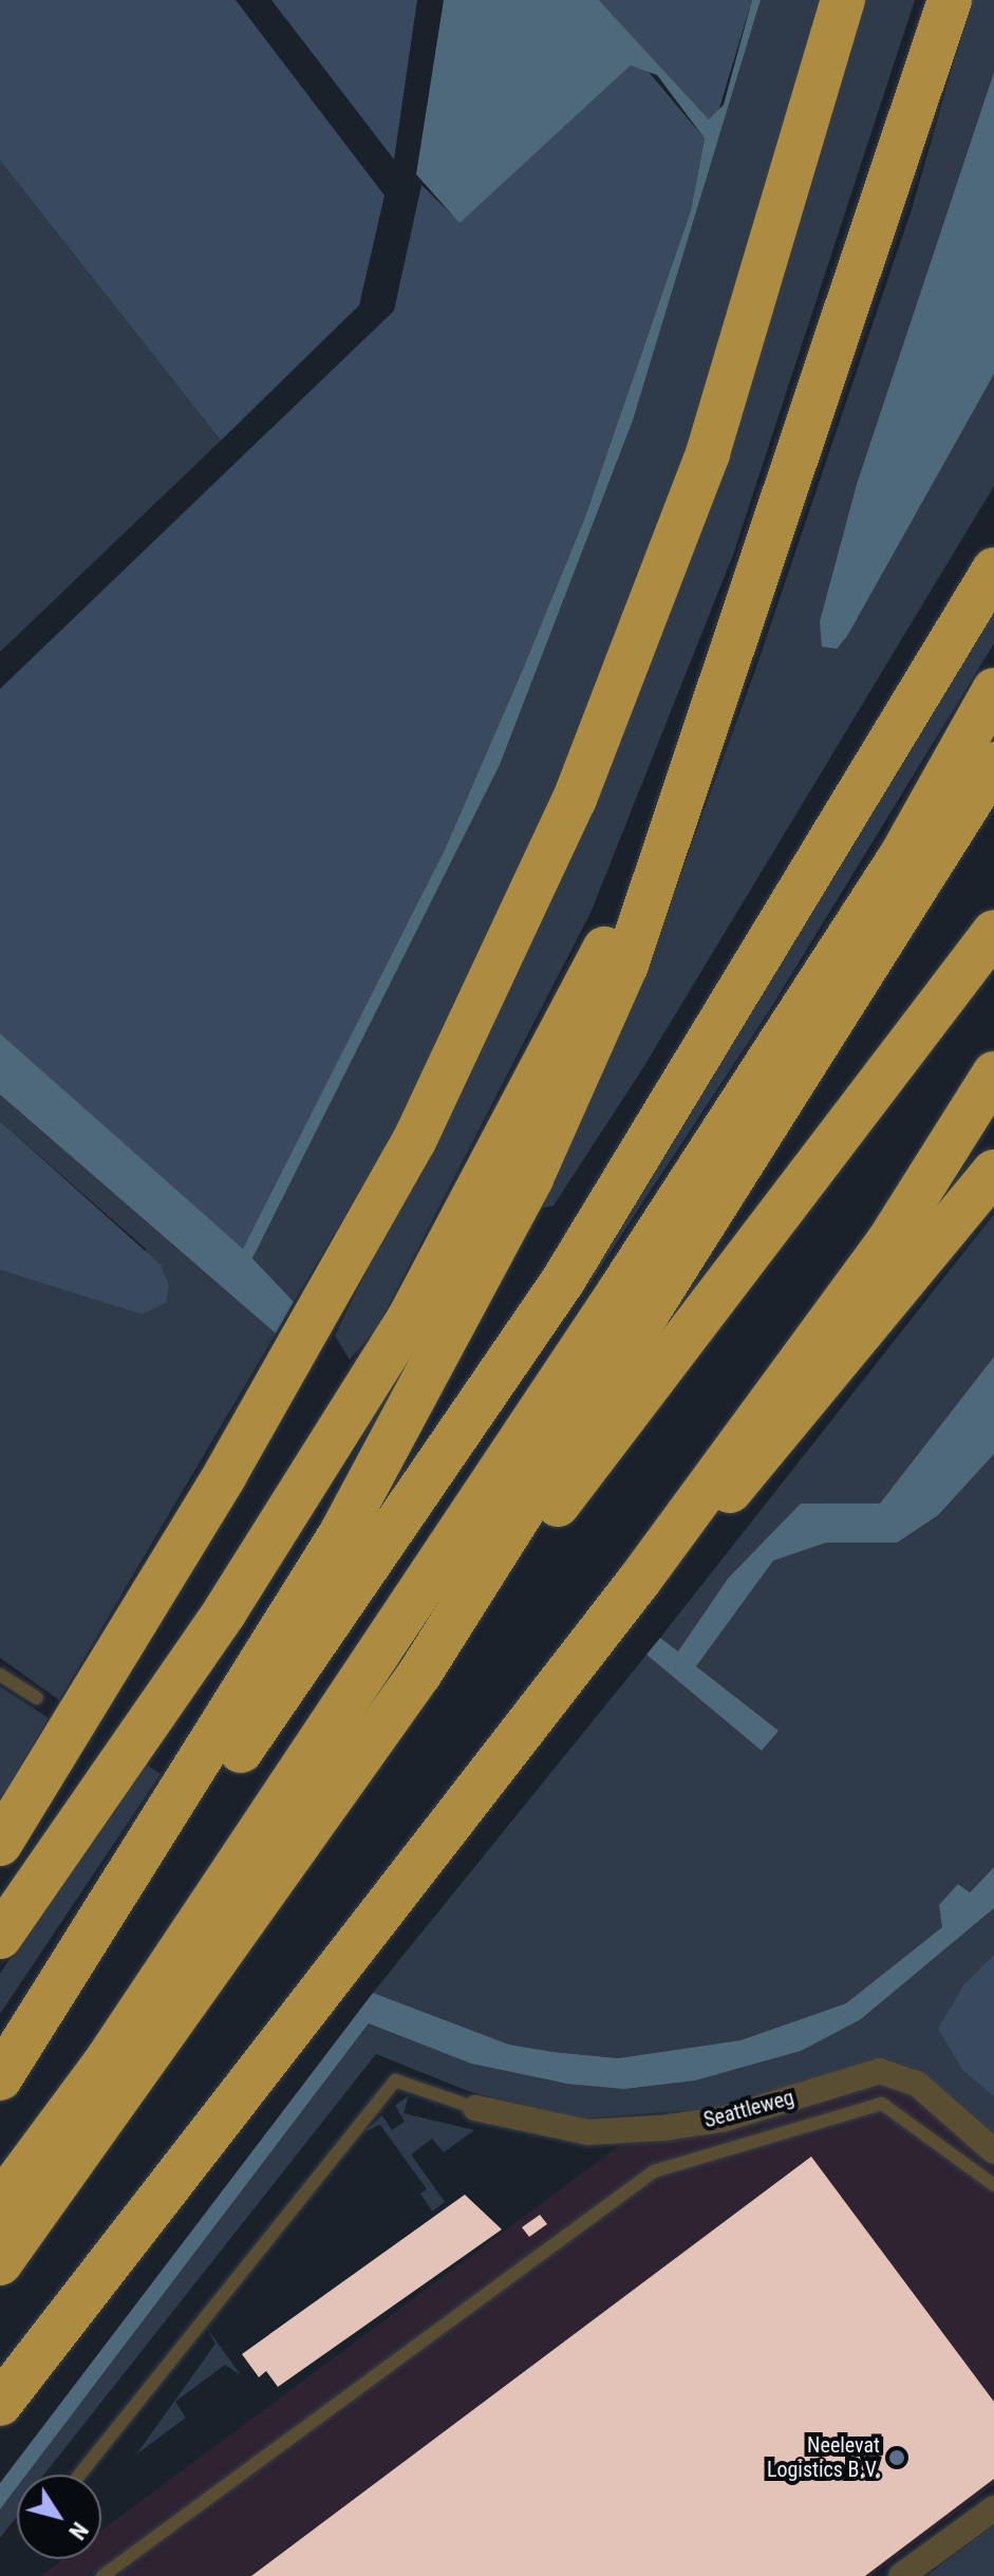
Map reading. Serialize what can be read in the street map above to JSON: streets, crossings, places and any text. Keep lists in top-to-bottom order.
{
  "streets": {
    "street": ["Seattleweg"]
  },
  "places": ["Neelevat Logistics B.V."],
  "north": "bottom right"
}
